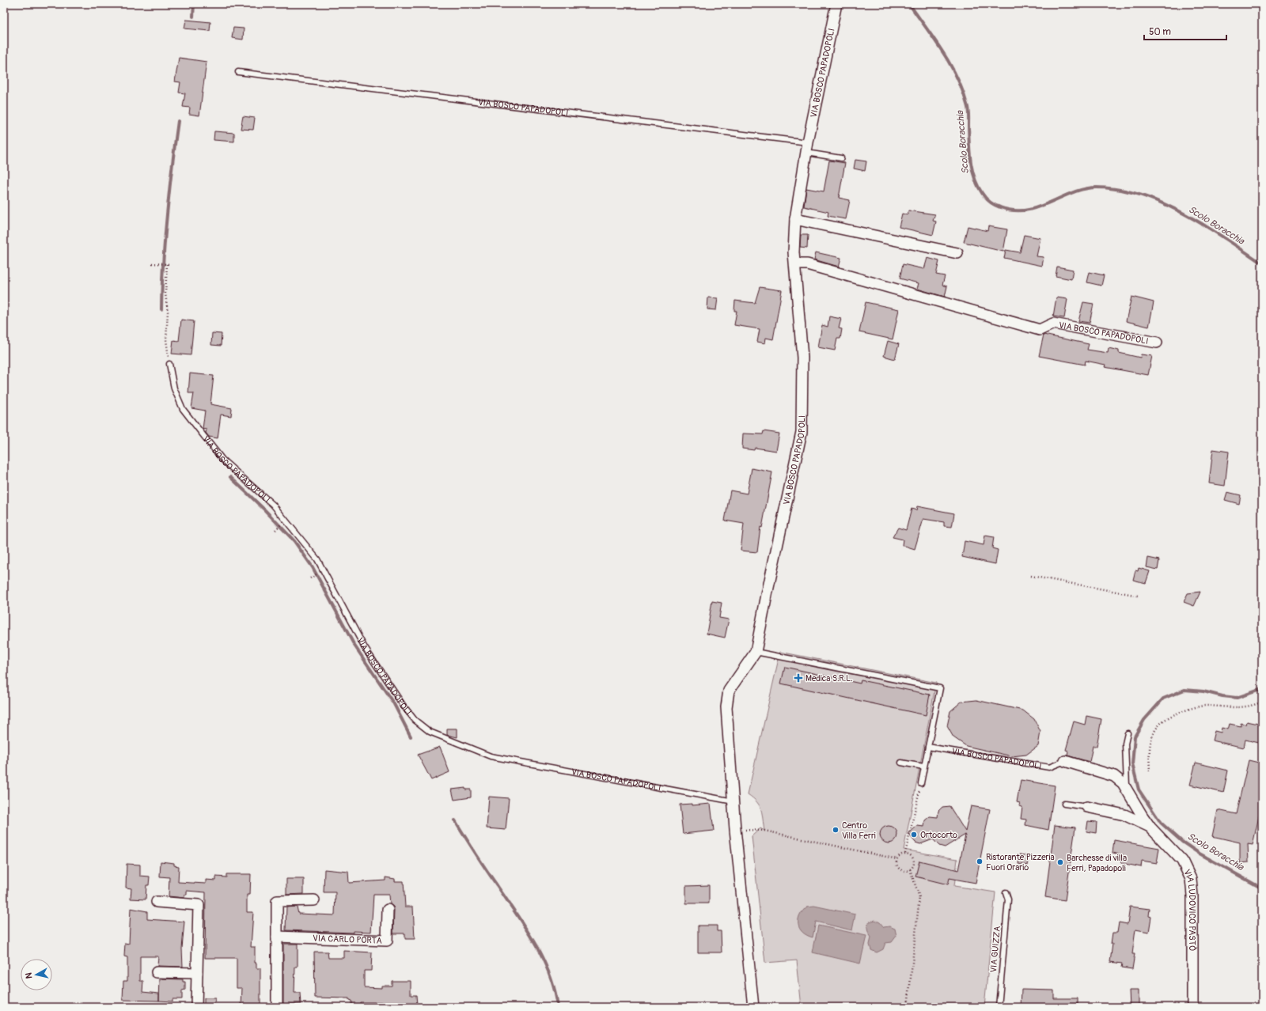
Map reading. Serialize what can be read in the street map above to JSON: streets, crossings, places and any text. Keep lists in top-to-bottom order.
{
  "streets": {
    "street": ["VIA BOSCO PAPADOPOLI", "VIA LUDOVICO PASTÒ", "VIA CARLO PORTA"],
    "lane": ["VIA GUIZZA"]
  },
  "crossings": [
    ["VIA BOSCO PAPADOPOLI", "VIA LUDOVICO PASTÒ"]
  ],
  "water": ["Scolo Boracchia"],
  "places": {
    "health": ["Medica S.R.L."],
    "other": [
      "Centro Villa Ferri",
      "Ortocorto",
      "Ristorante Pizzeria Fuori Orario",
      "Barchesse di villa Ferri, Papadopoli"
    ]
  },
  "scale_bar": "50 m",
  "north": "left"
}
